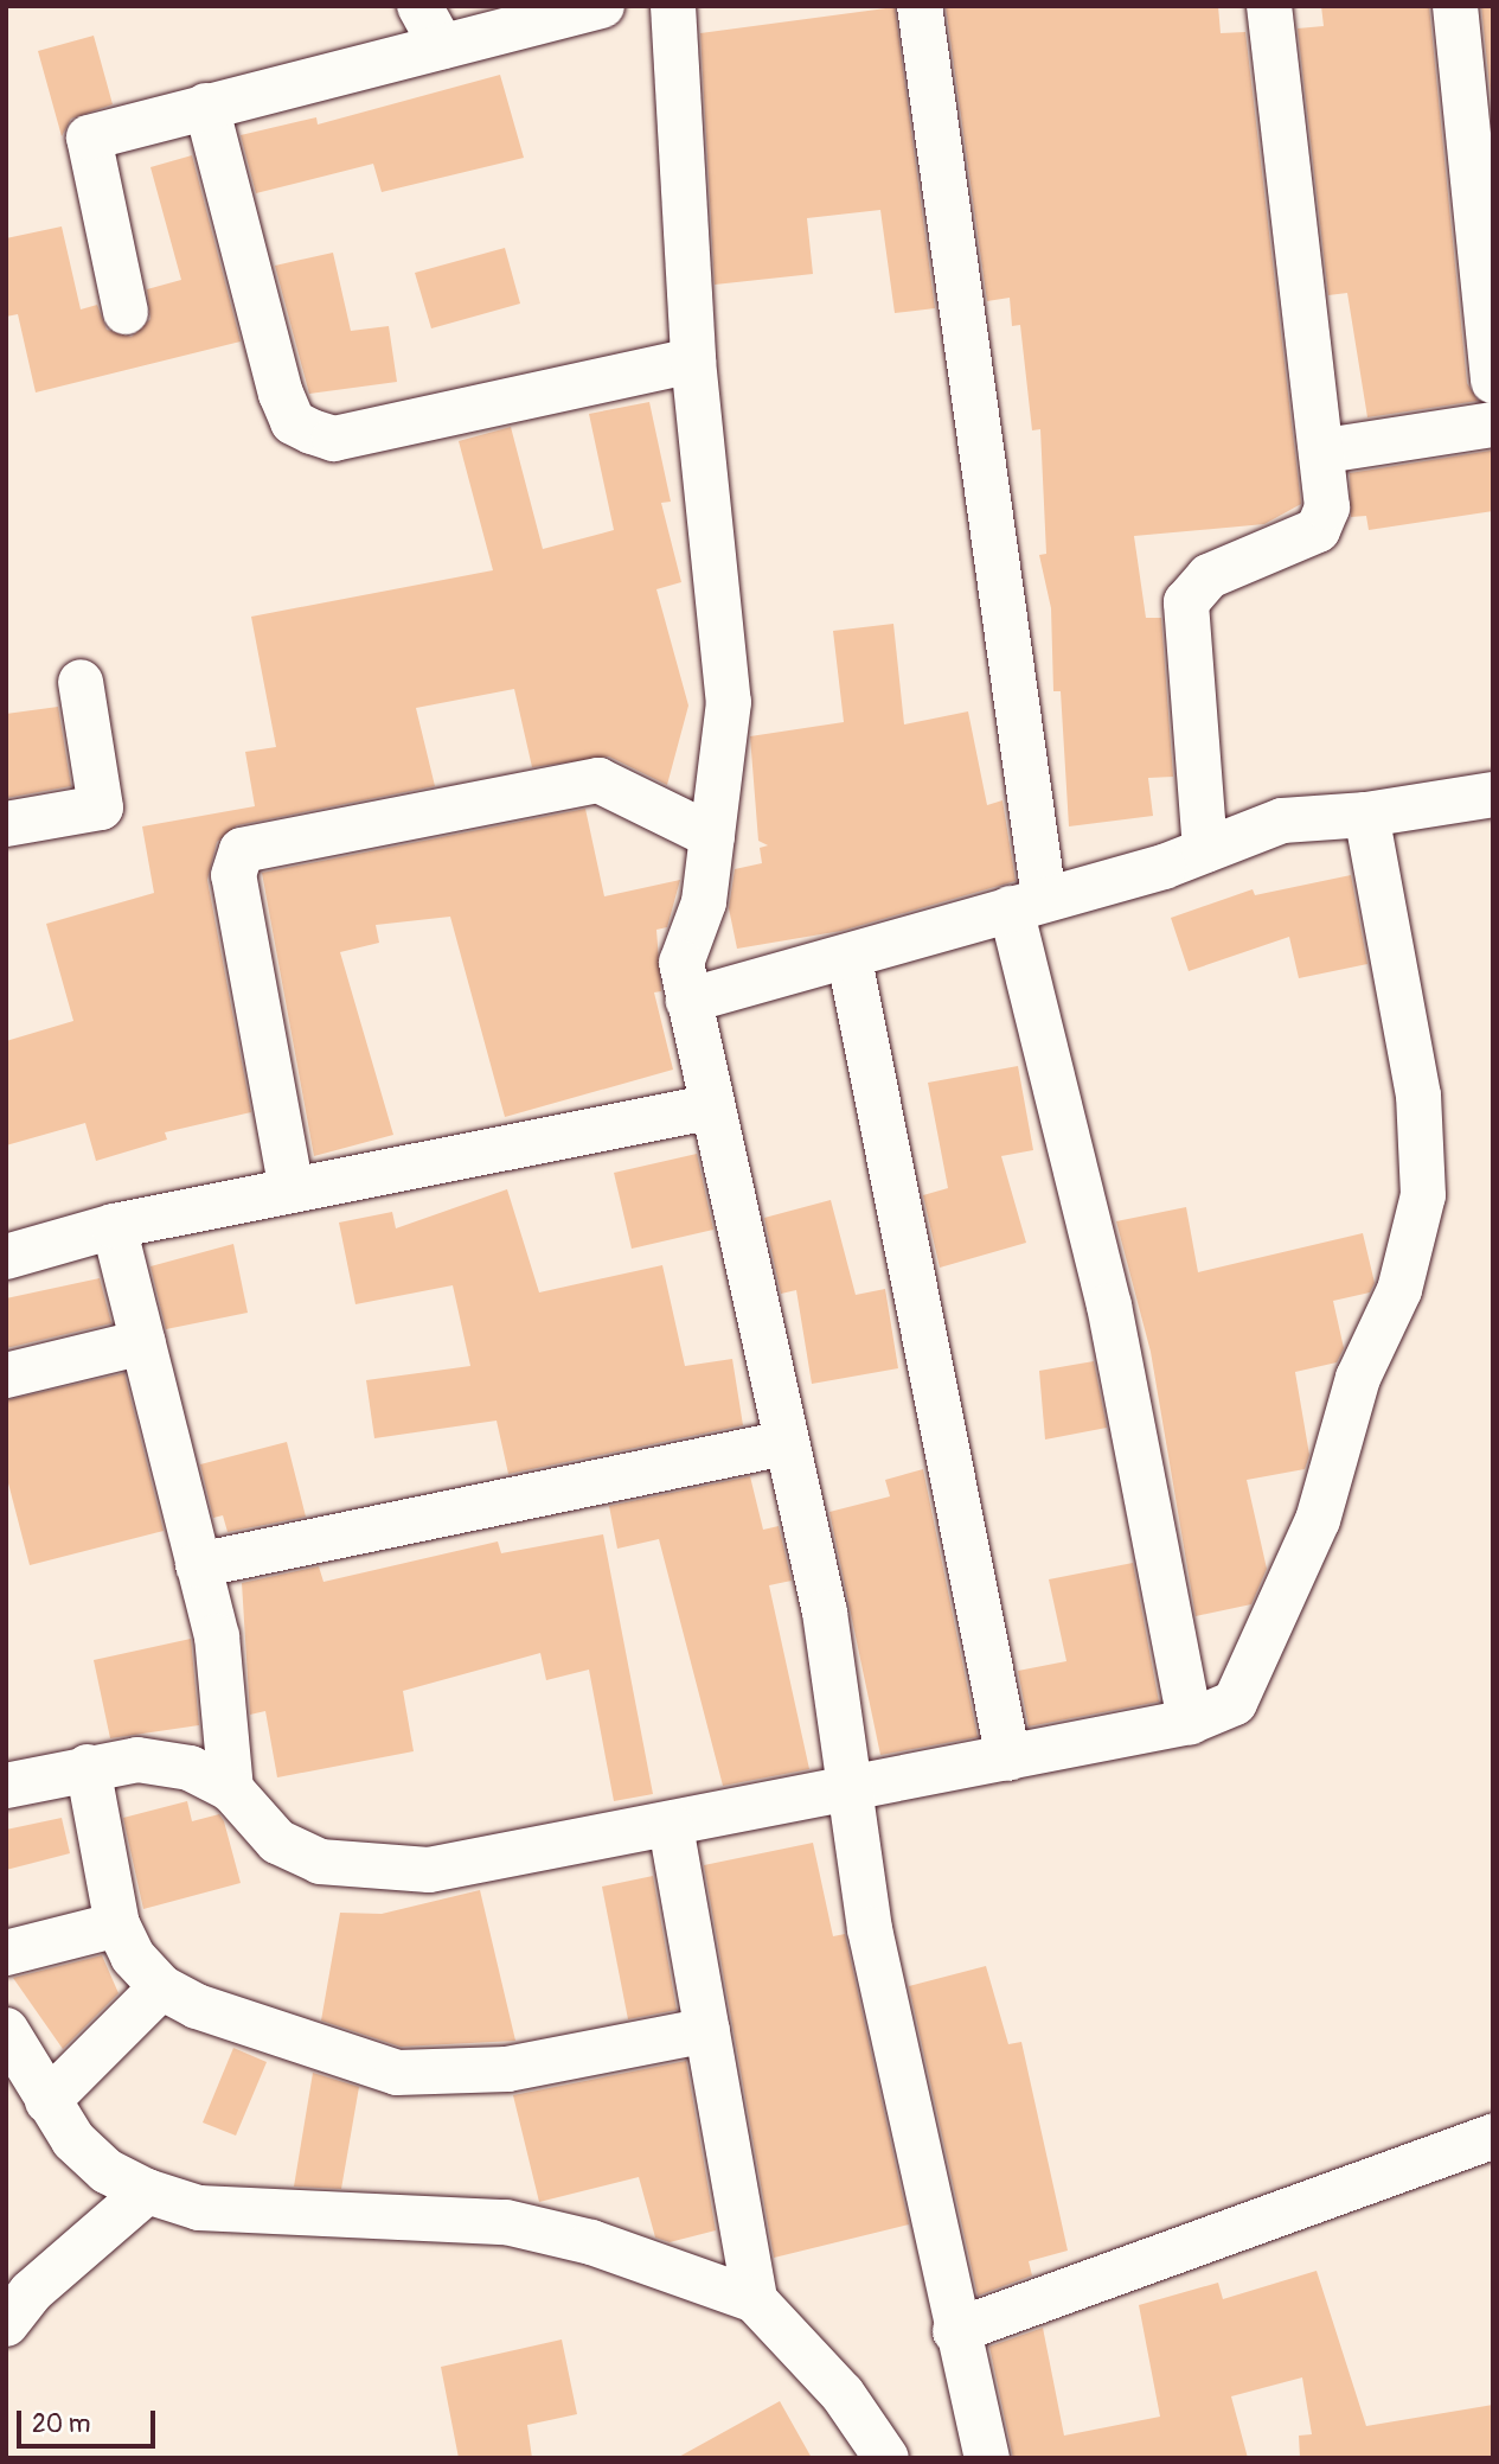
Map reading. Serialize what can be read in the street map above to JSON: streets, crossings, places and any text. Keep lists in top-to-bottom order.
{
  "scale_bar": "20 m"
}
